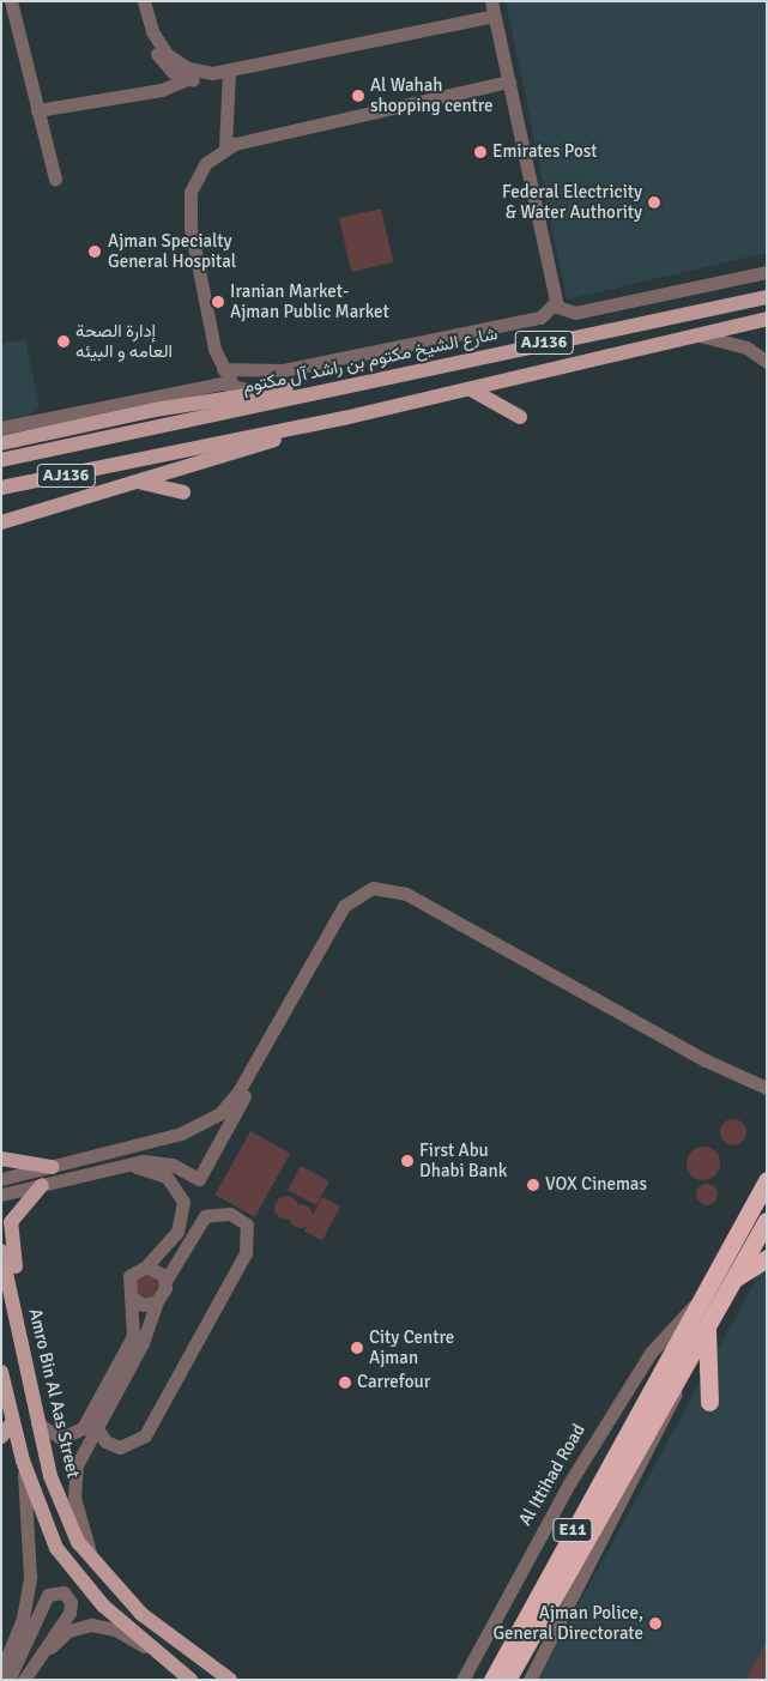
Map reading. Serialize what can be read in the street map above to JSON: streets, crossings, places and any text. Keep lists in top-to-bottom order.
{
  "streets": {
    "highway": ["Al Ittihad Road", "E11"],
    "main road": ["AJ136", "شارع الشيخ مكتوم بن راشد آل مكتوم", "Amro Bin Al Aas Street"]
  },
  "places": [
    "Al Wahah shopping centre",
    "Emirates Post",
    "Federal Electricity & Water Authority",
    "Ajman Specialty General Hospital",
    "Iranian Market- Ajman Public Market",
    "إدارة الصحة العامه و البيئه",
    "First Abu Dhabi Bank",
    "VOX Cinemas",
    "City Centre Ajman",
    "Carrefour",
    "Ajman Police, General Directorate"
  ]
}
